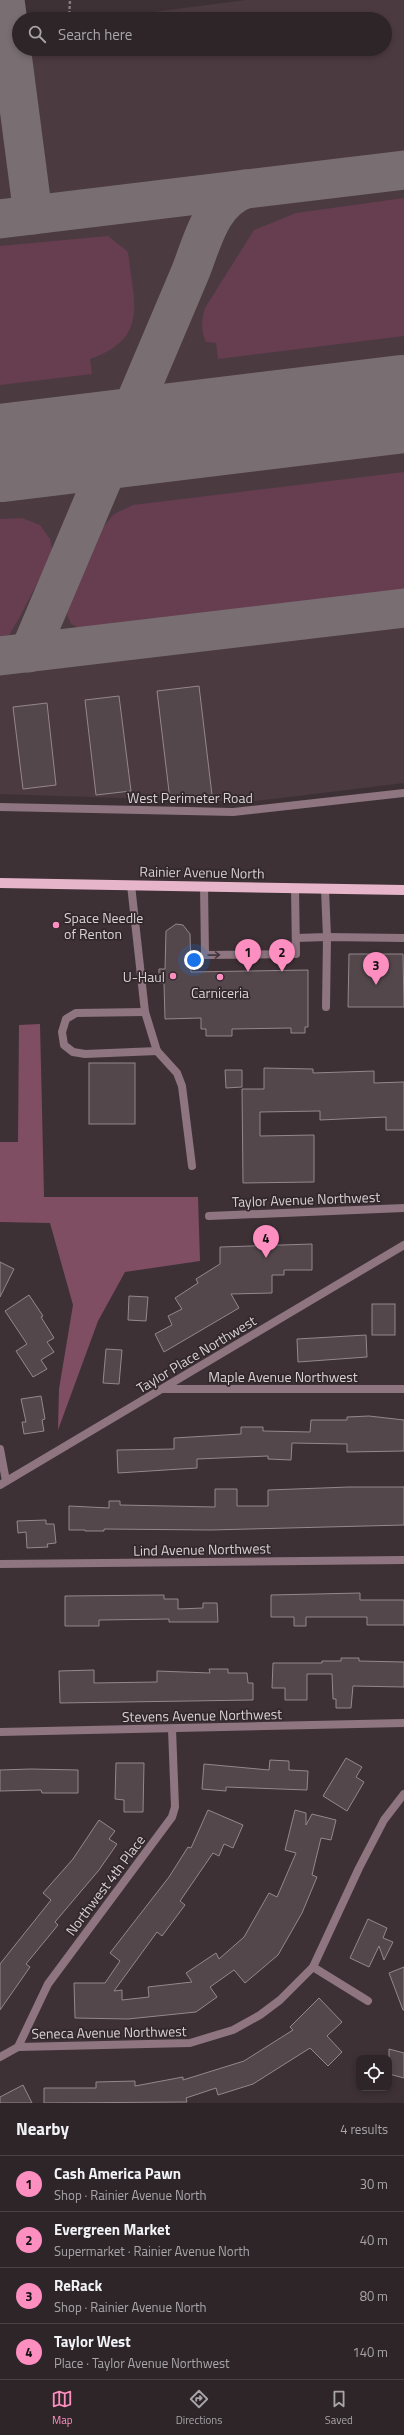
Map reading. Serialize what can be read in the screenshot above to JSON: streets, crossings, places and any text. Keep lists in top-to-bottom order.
{
  "streets": {
    "main road": ["Rainier Avenue North"],
    "street": [
      "West Perimeter Road",
      "Taylor Avenue Northwest",
      "Taylor Place Northwest",
      "Maple Avenue Northwest",
      "Lind Avenue Northwest",
      "Stevens Avenue Northwest",
      "Northwest 4th Place",
      "Seneca Avenue Northwest"
    ]
  },
  "crossings": [
    ["Taylor Place Northwest", "Maple Avenue Northwest"],
    ["Stevens Avenue Northwest", "Northwest 4th Place"],
    ["Northwest 4th Place", "Seneca Avenue Northwest"]
  ],
  "places": ["Space Needle of Renton", "U-Haul", "Carniceria"],
  "page": {
    "search": "Search here",
    "pins": [
      "1",
      "2",
      "3",
      "4"
    ],
    "heading": ["Nearby", "4 results"],
    "list": [
      {
        "mark": "1",
        "name": "Cash America Pawn",
        "note": "Shop · Rainier Avenue North",
        "value": "30 m"
      },
      {
        "mark": "2",
        "name": "Evergreen Market",
        "note": "Supermarket · Rainier Avenue North",
        "value": "40 m"
      },
      {
        "mark": "3",
        "name": "ReRack",
        "note": "Shop · Rainier Avenue North",
        "value": "80 m"
      },
      {
        "mark": "4",
        "name": "Taylor West",
        "note": "Place · Taylor Avenue Northwest",
        "value": "140 m"
      }
    ],
    "nav": ["Map", "Directions", "Saved"]
  }
}
